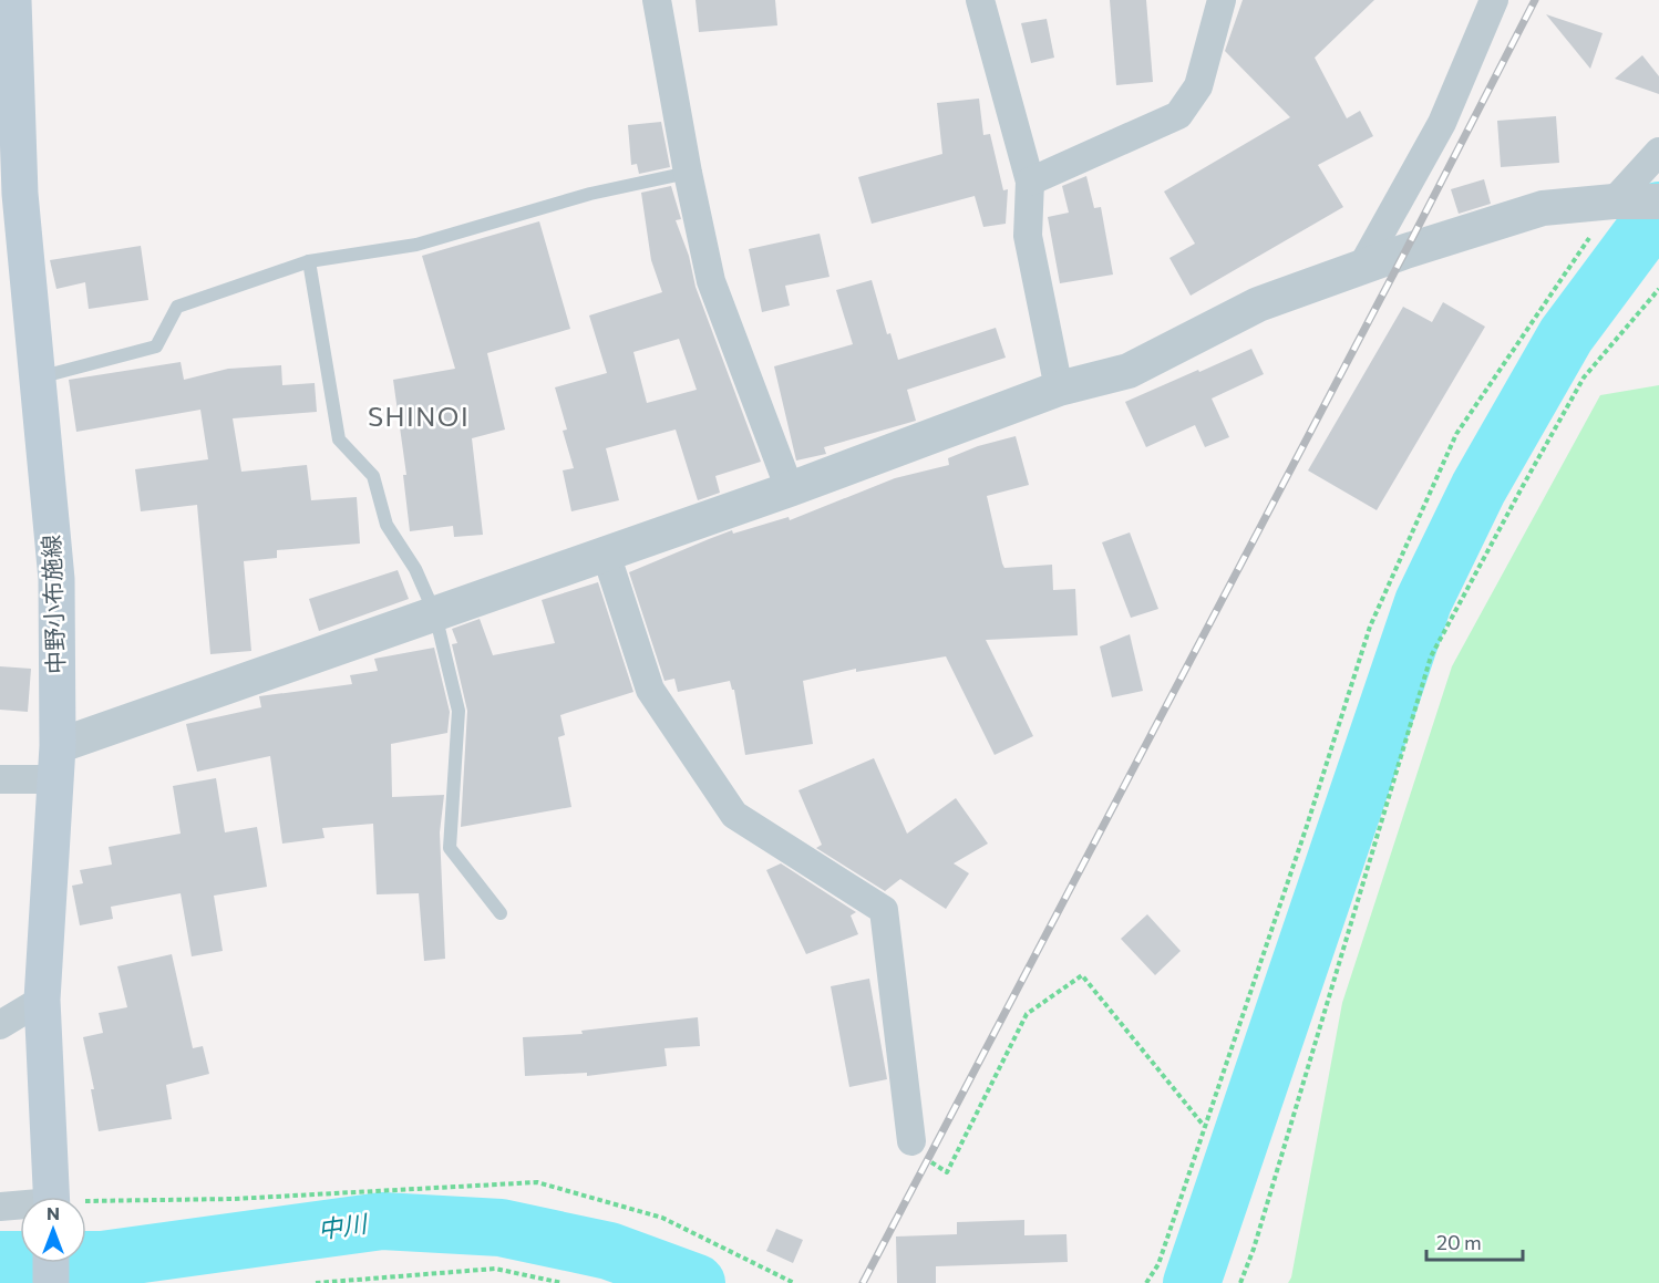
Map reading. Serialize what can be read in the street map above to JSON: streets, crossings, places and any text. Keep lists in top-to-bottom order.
{
  "streets": {
    "main road": ["中野小布施線"]
  },
  "districts": ["SHINOI"],
  "water": ["中川"],
  "scale_bar": "20 m",
  "north": "top"
}
